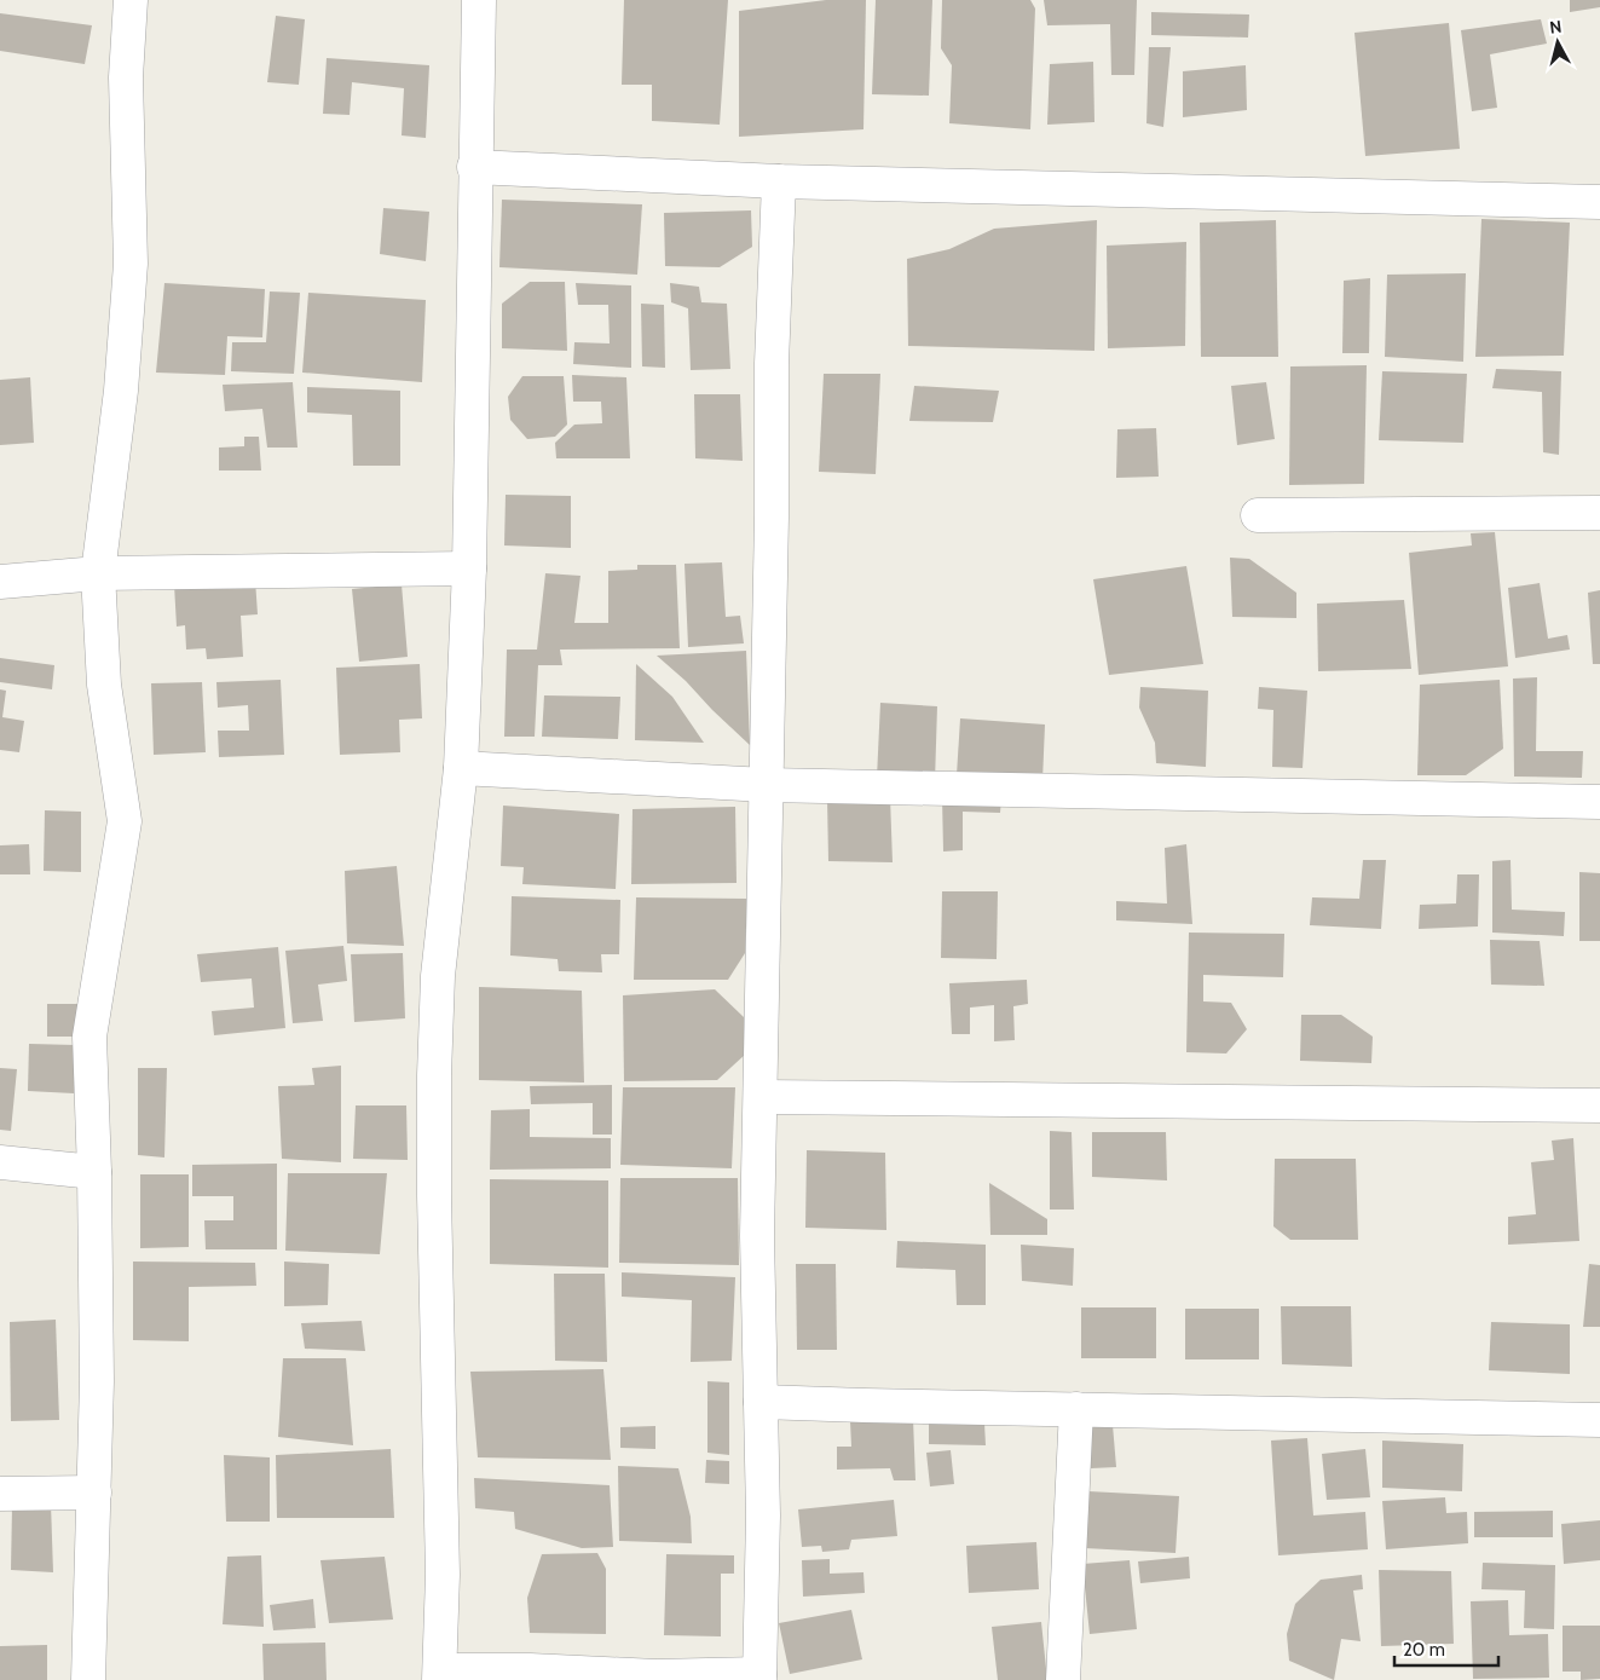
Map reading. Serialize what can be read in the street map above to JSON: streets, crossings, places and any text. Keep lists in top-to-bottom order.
{
  "scale_bar": "20 m",
  "north": "top"
}
